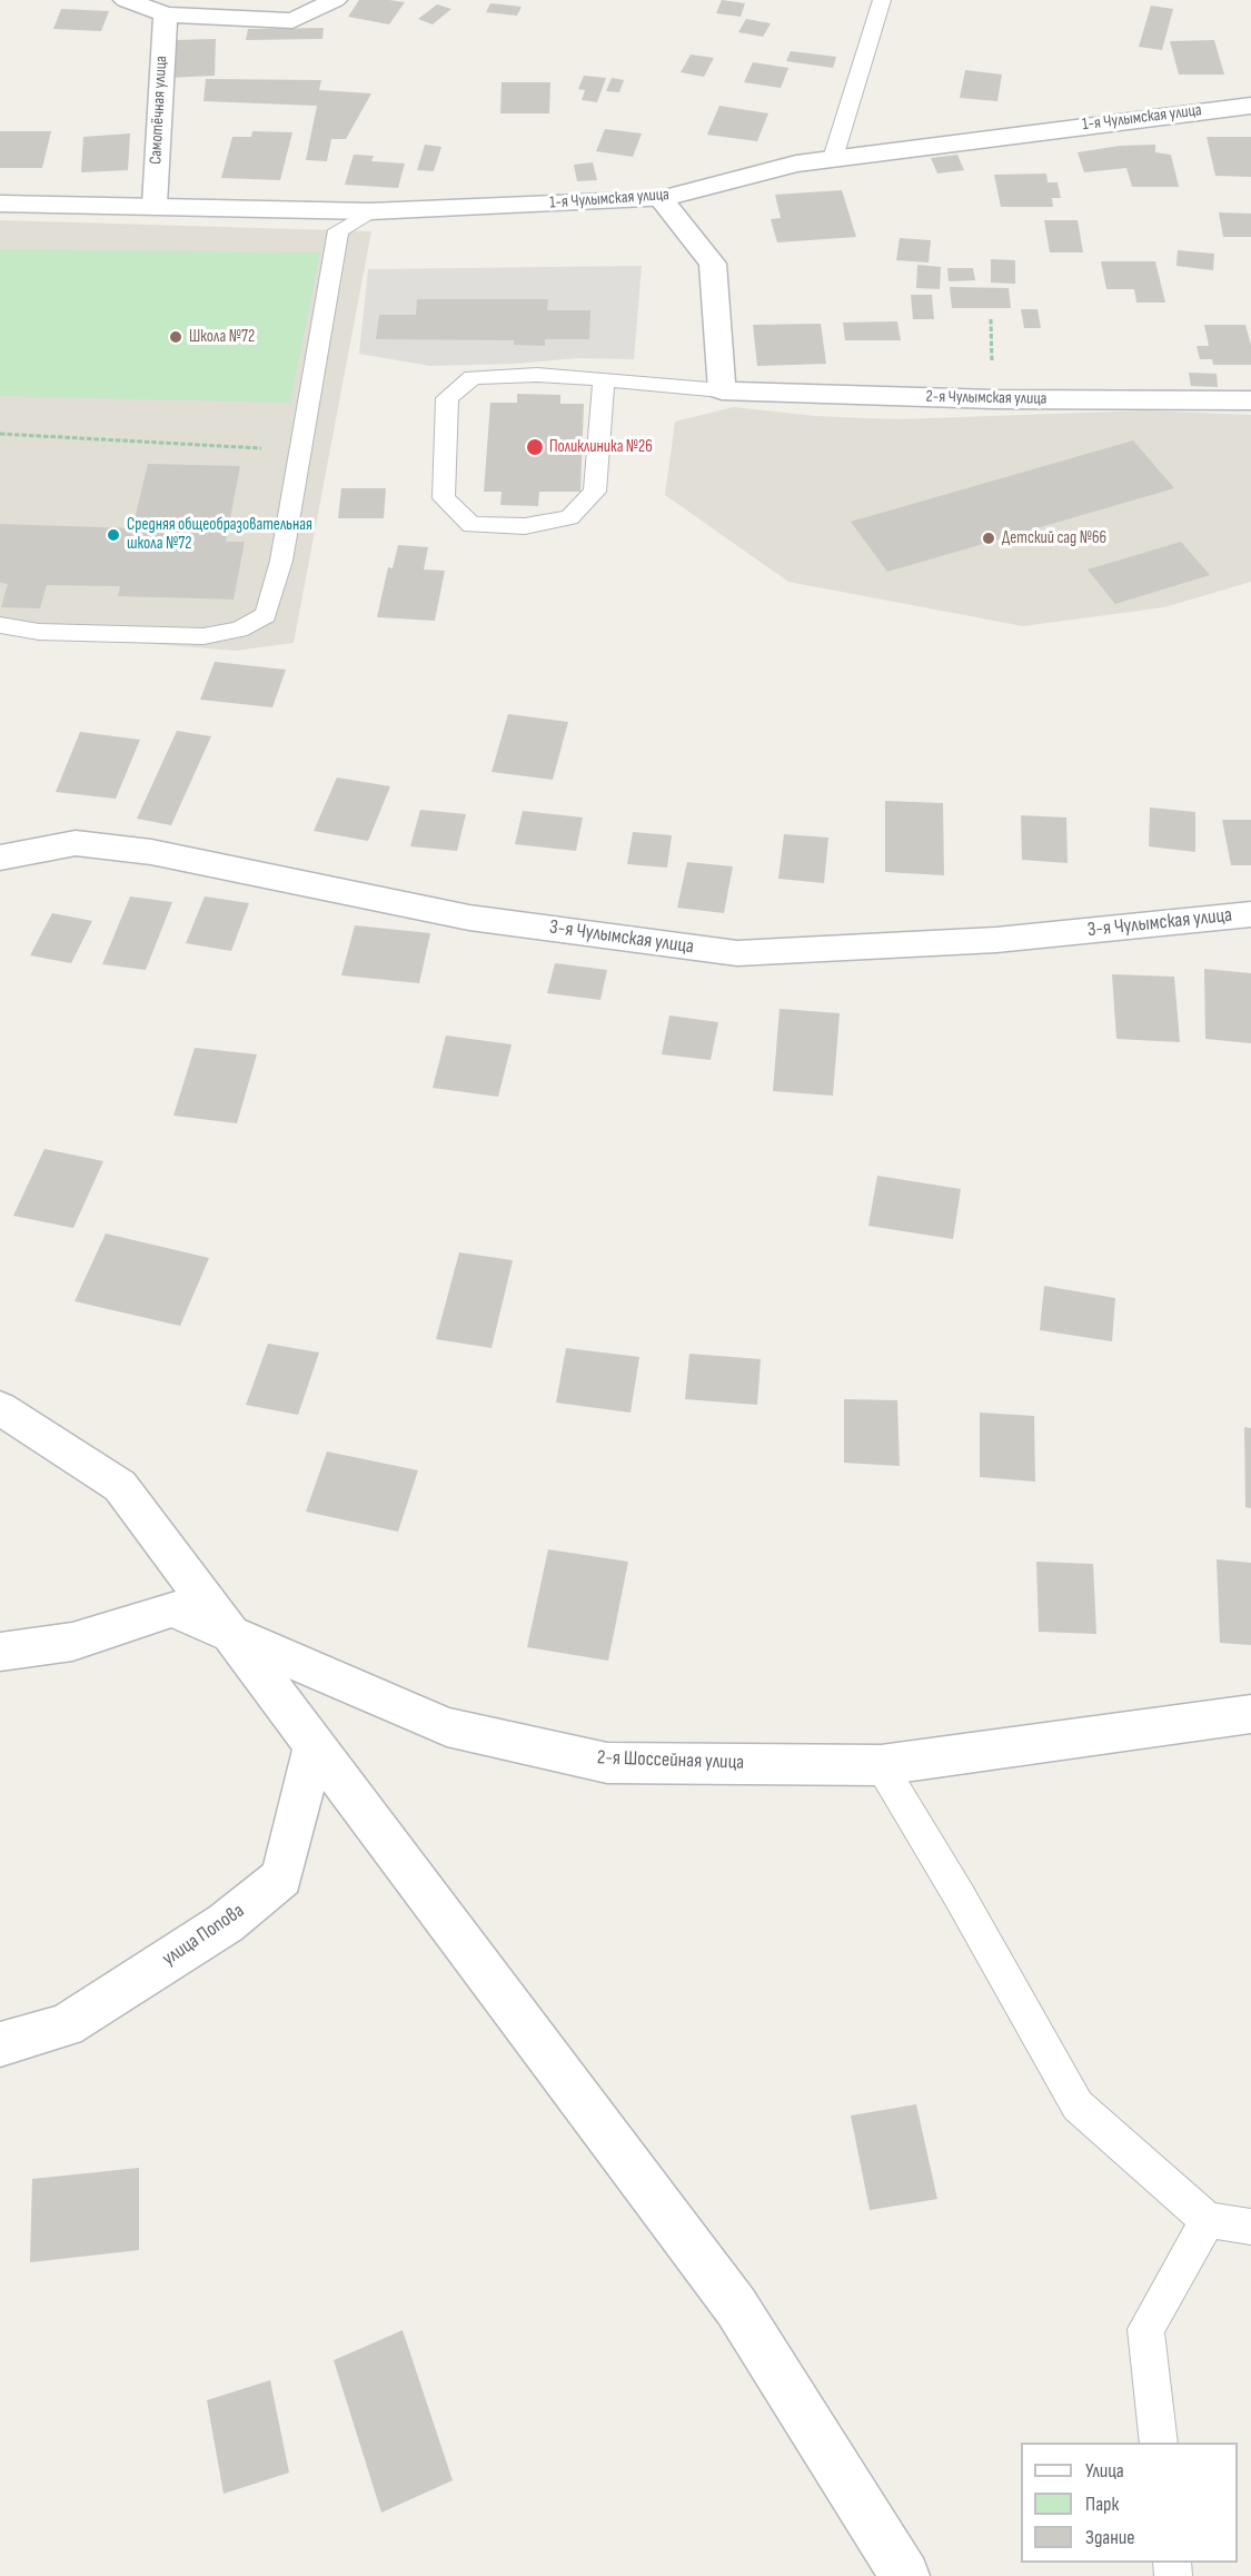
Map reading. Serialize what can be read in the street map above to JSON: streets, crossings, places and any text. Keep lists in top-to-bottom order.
{
  "streets": {
    "street": [
      "Самотёчная улица",
      "1-я Чулымская улица",
      "2-я Чулымская улица",
      "3-я Чулымская улица",
      "2-я Шоссейная улица",
      "улица Попова"
    ]
  },
  "crossings": [
    ["Самотёчная улица", "1-я Чулымская улица"]
  ],
  "places": [
    "Школа №72",
    "Поликлиника №26",
    "Средняя общеобразовательная школа №72",
    "Детский сад №66"
  ],
  "legend": ["Улица", "Парк", "Здание"]
}
